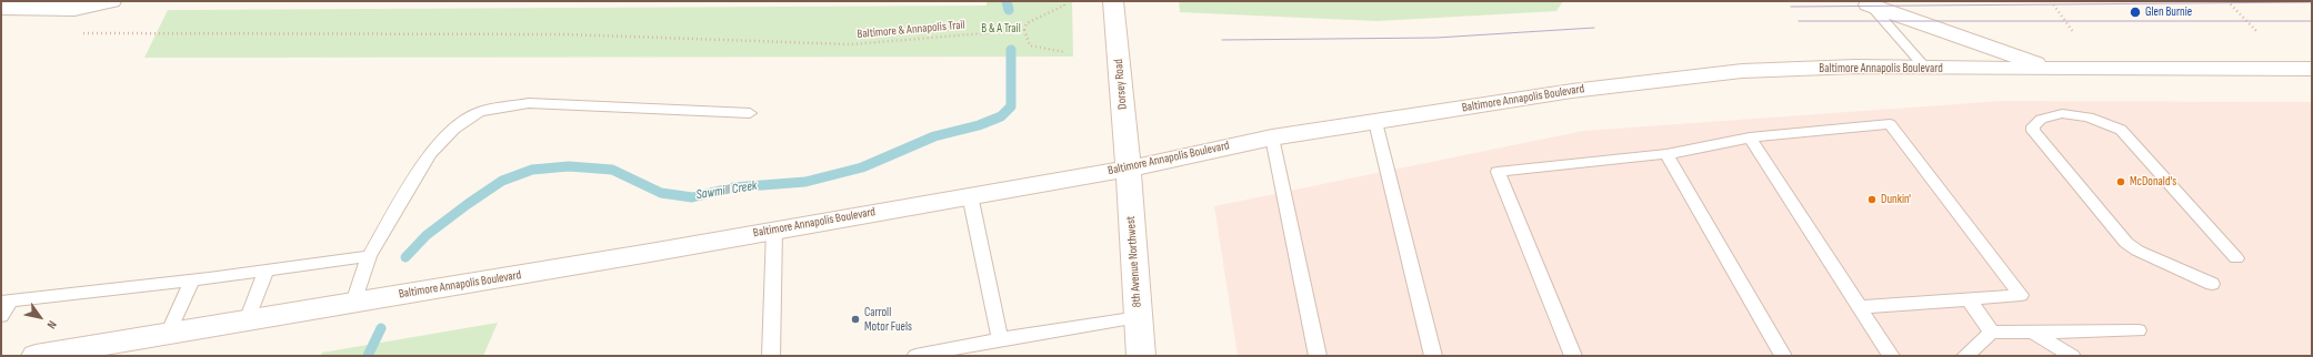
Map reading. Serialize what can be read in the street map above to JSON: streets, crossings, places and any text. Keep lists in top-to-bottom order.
{
  "streets": {
    "main road": ["Baltimore Annapolis Boulevard", "Dorsey Road", "8th Avenue Northwest"],
    "path": ["Baltimore & Annapolis Trail"]
  },
  "crossings": [
    ["Baltimore Annapolis Boulevard", "Dorsey Road"],
    ["Baltimore Annapolis Boulevard", "8th Avenue Northwest"],
    ["Dorsey Road", "8th Avenue Northwest"]
  ],
  "water": ["Sawmill Creek"],
  "parks": ["B & A Trail"],
  "places": [
    "Glen Burnie",
    "McDonald's",
    "Dunkin'",
    "Carroll Motor Fuels"
  ],
  "north": "bottom right"
}
